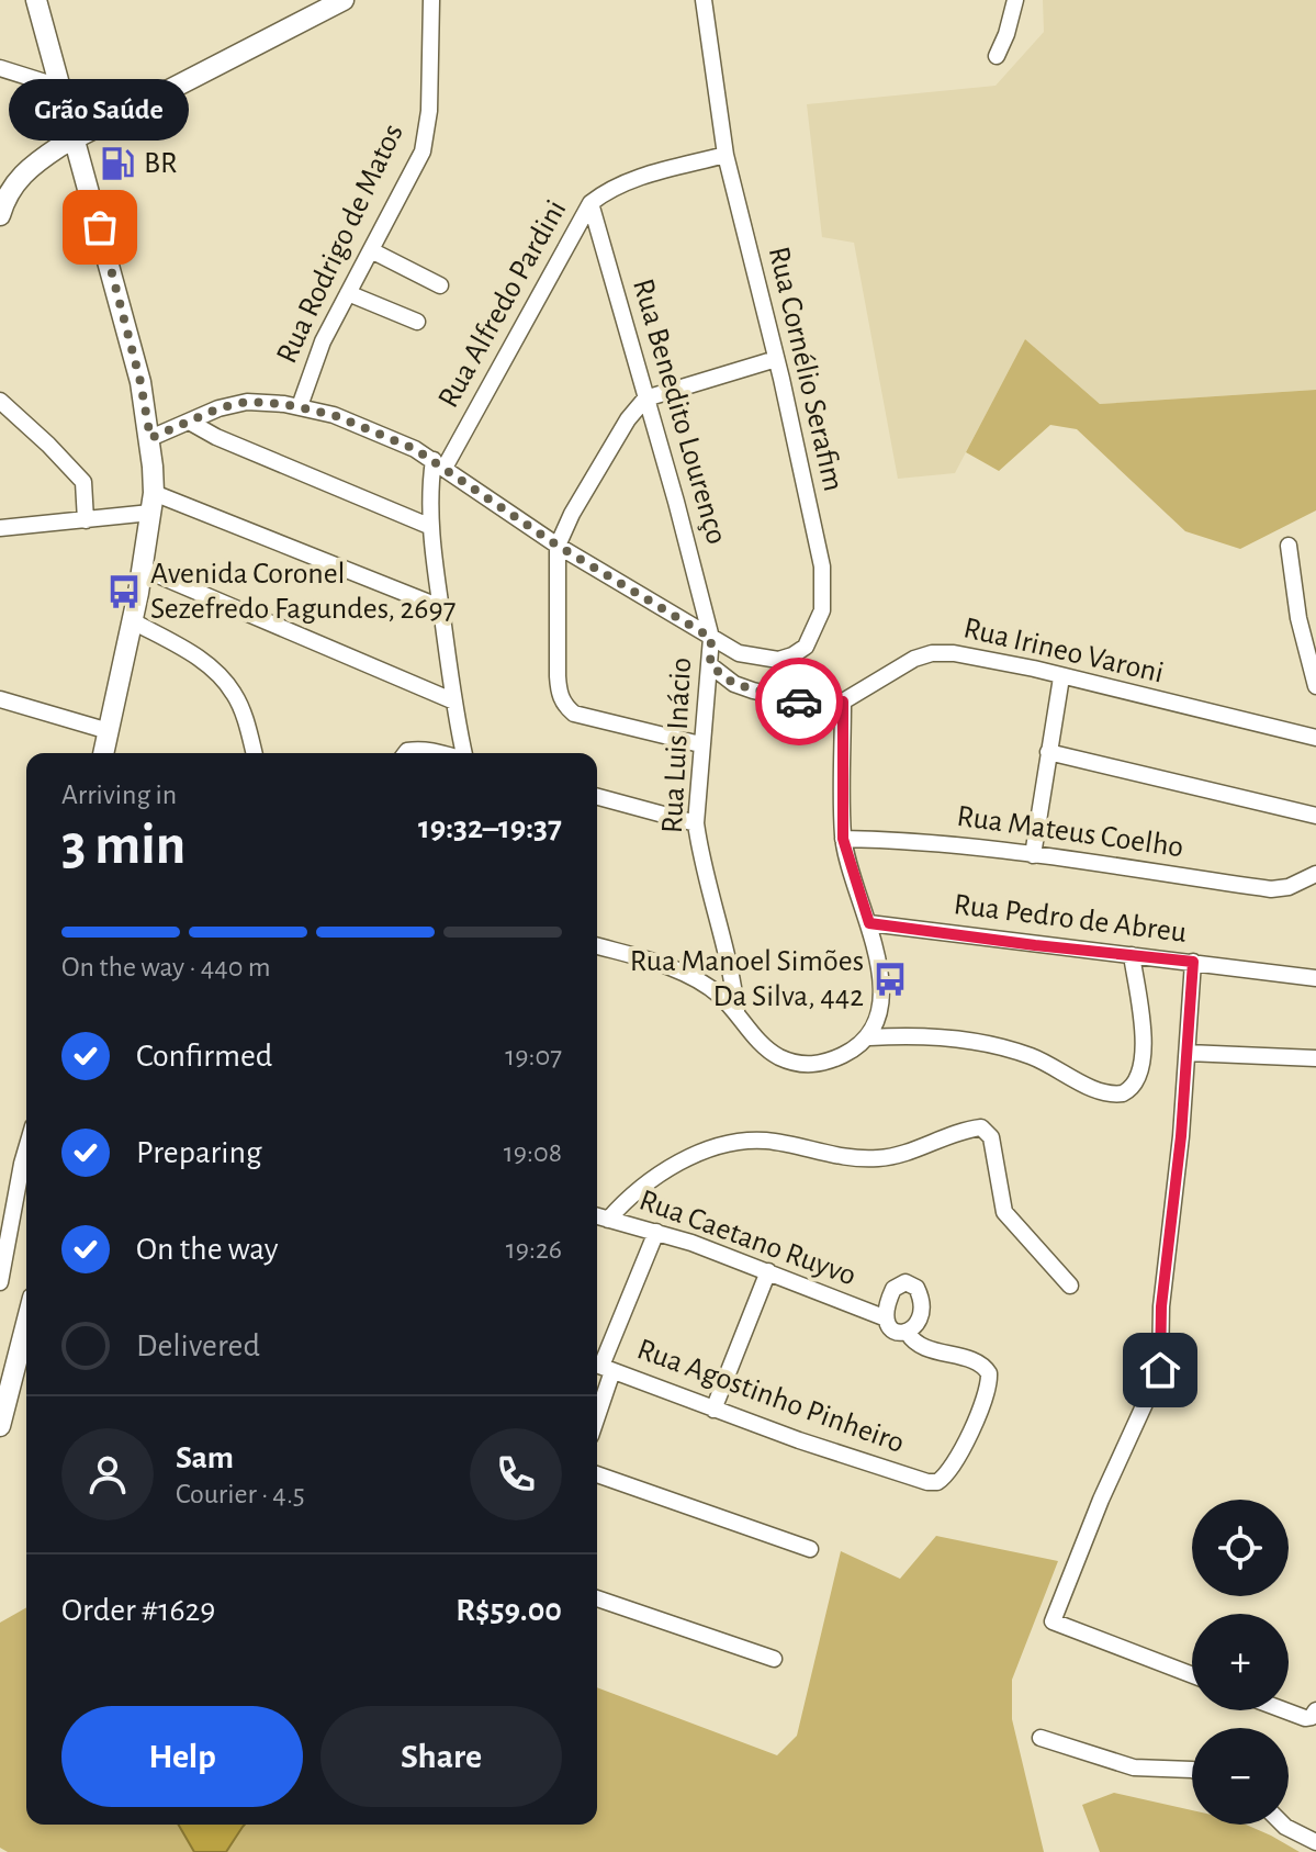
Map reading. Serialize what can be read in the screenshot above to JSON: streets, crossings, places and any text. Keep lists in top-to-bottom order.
{
  "streets": {
    "street": [
      "Rua Rodrigo de Matos",
      "Rua Alfredo Pardini",
      "Rua Cornélio Serafim",
      "Rua Benedito Lourenço",
      "Rua Irineo Varoni",
      "Rua Luis Inácio",
      "Rua Mateus Coelho",
      "Rua Pedro de Abreu",
      "Rua Caetano Ruyvo",
      "Rua Agostinho Pinheiro"
    ]
  },
  "crossings": [
    ["Rua Rodrigo de Matos", "Rua Cornélio Serafim"],
    ["Rua Alfredo Pardini", "Rua Cornélio Serafim"],
    ["Rua Alfredo Pardini", "Rua Benedito Lourenço"],
    ["Rua Cornélio Serafim", "Rua Benedito Lourenço"],
    ["Rua Cornélio Serafim", "Rua Luis Inácio"],
    ["Rua Benedito Lourenço", "Rua Luis Inácio"],
    ["Rua Caetano Ruyvo", "Rua Agostinho Pinheiro"]
  ],
  "places": {
    "fuel station": ["BR"],
    "other": ["Grão Saúde"],
    "bus stop": ["Avenida Coronel Sezefredo Fagundes, 2697", "Rua Manoel Simões Da Silva, 442"]
  },
  "page": {
    "bubble": "Grão Saúde",
    "heading": ["3 min", "Arriving in", "19:32–19:37"],
    "panel": [
      "Sam",
      "Courier · 4.5",
      "Order #1629",
      "R$59.00"
    ],
    "bar": "On the way · 440 m",
    "list": [
      ["Confirmed", "19:07"],
      ["Preparing", "19:08"],
      ["On the way", "19:26"],
      "Delivered"
    ],
    "map_buttons": ["+", "−"],
    "buttons": ["Help", "Share"]
  }
}
